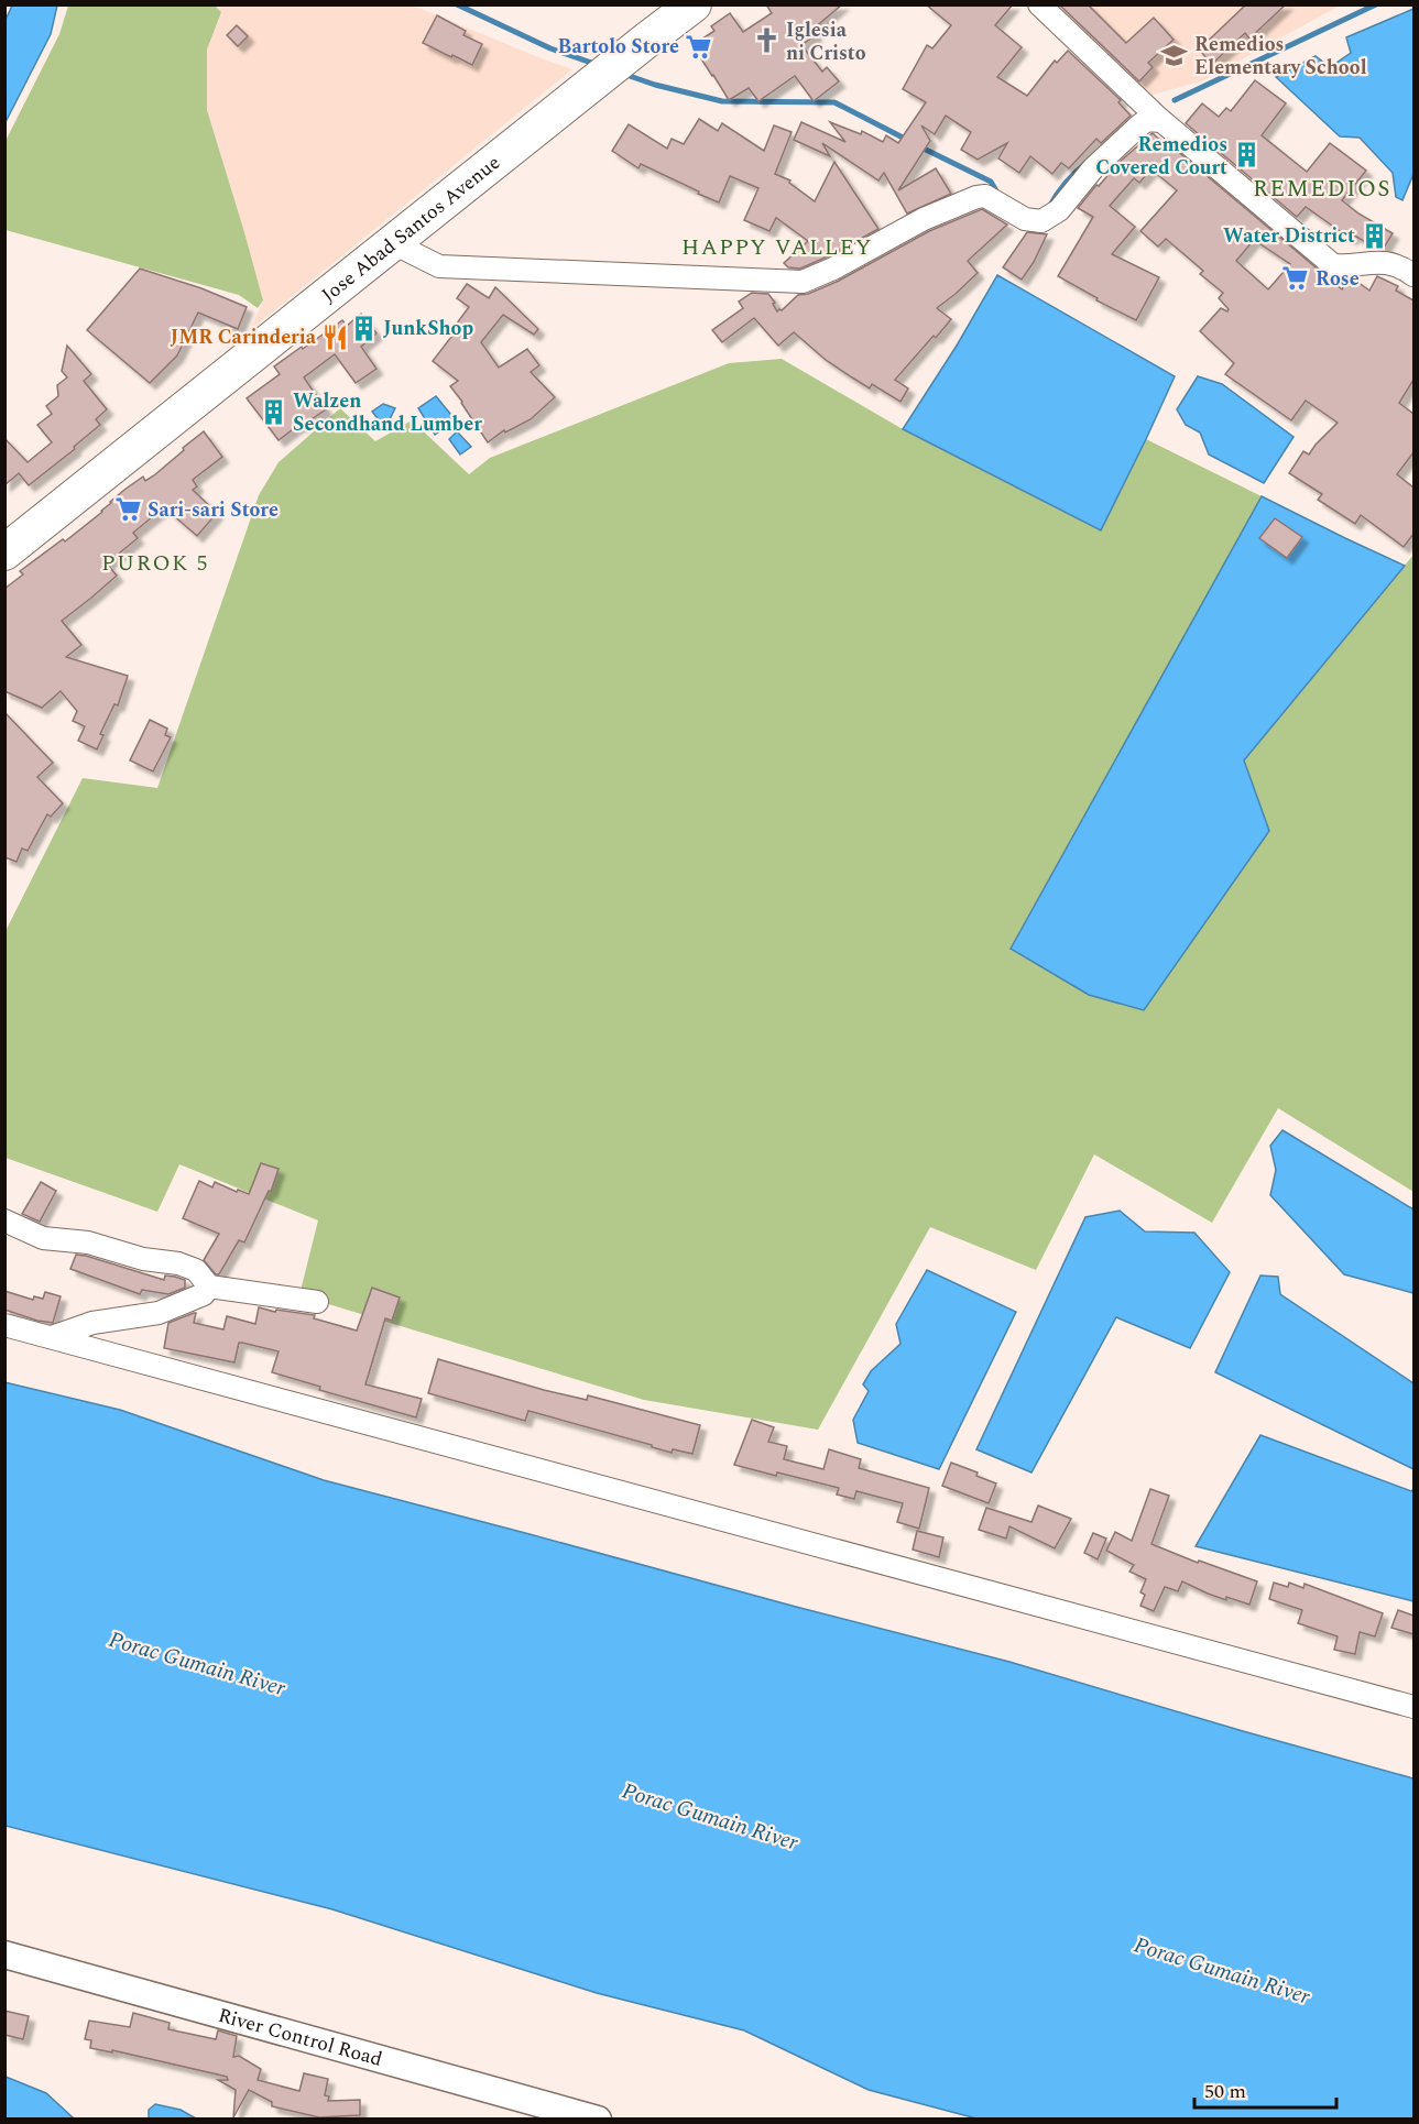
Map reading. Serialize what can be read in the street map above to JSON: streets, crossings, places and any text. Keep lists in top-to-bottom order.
{
  "streets": {
    "highway": ["Jose Abad Santos Avenue"],
    "street": ["River Control Road"]
  },
  "districts": ["REMEDIOS", "HAPPY VALLEY", "PUROK 5"],
  "water": ["Porac Gumain River"],
  "places": {
    "church": ["Iglesia ni Cristo"],
    "supermarket": ["Bartolo Store", "Rose", "Sari-sari Store"],
    "school or university": ["Remedios Elementary School"],
    "building": [
      "Remedios Covered Court",
      "Water District",
      "JunkShop",
      "Walzen Secondhand Lumber"
    ],
    "restaurant": ["JMR Carinderia"]
  },
  "scale_bar": "50 m"
}
